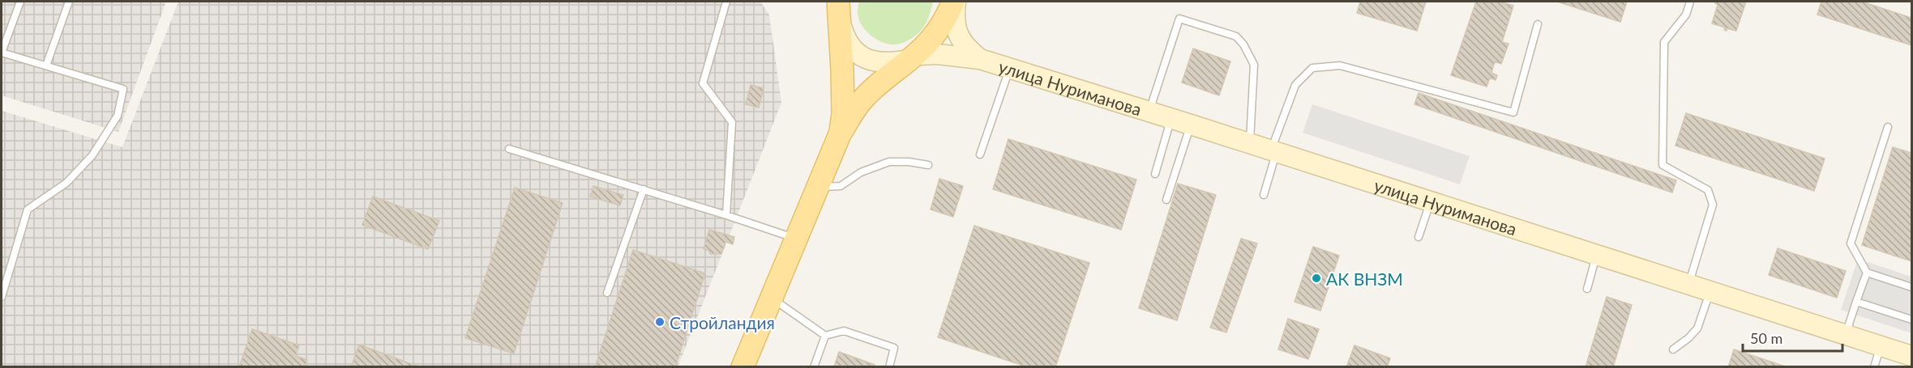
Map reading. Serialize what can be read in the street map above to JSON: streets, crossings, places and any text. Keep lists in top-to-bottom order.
{
  "streets": {
    "main road": ["улица Нуриманова"]
  },
  "places": ["АК ВНЗМ", "Стройландия"],
  "scale_bar": "50 m"
}
